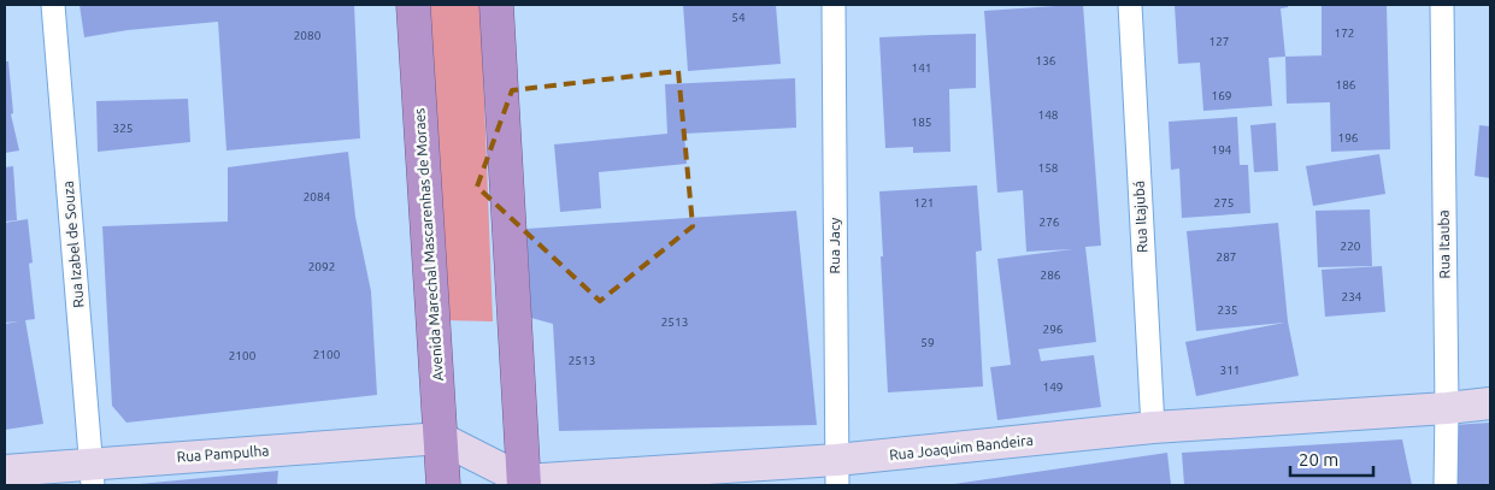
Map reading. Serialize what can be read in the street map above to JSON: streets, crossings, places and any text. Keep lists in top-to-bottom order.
{
  "streets": {
    "highway": ["Avenida Marechal Mascarenhas de Moraes"],
    "main road": ["Rua Joaquim Bandeira", "Rua Pampulha"],
    "street": [
      "Rua Itajubá",
      "Rua Izabel de Souza",
      "Rua Itauba",
      "Rua Jacy"
    ]
  },
  "crossings": [
    ["Rua Itajubá", "Rua Joaquim Bandeira"],
    ["Rua Izabel de Souza", "Rua Pampulha"],
    ["Avenida Marechal Mascarenhas de Moraes", "Rua Pampulha"],
    ["Rua Itauba", "Rua Joaquim Bandeira"],
    ["Rua Jacy", "Rua Joaquim Bandeira"]
  ],
  "house_numbers": [
    "54",
    "172",
    "2080",
    "127",
    "136",
    "141",
    "186",
    "169",
    "148",
    "185",
    "325",
    "196",
    "194",
    "158",
    "2084",
    "121",
    "275",
    "276",
    "220",
    "287",
    "2092",
    "286",
    "234",
    "235",
    "2513",
    "296",
    "59",
    "2100",
    "2100",
    "2513",
    "311",
    "149"
  ],
  "scale_bar": "20 m"
}
